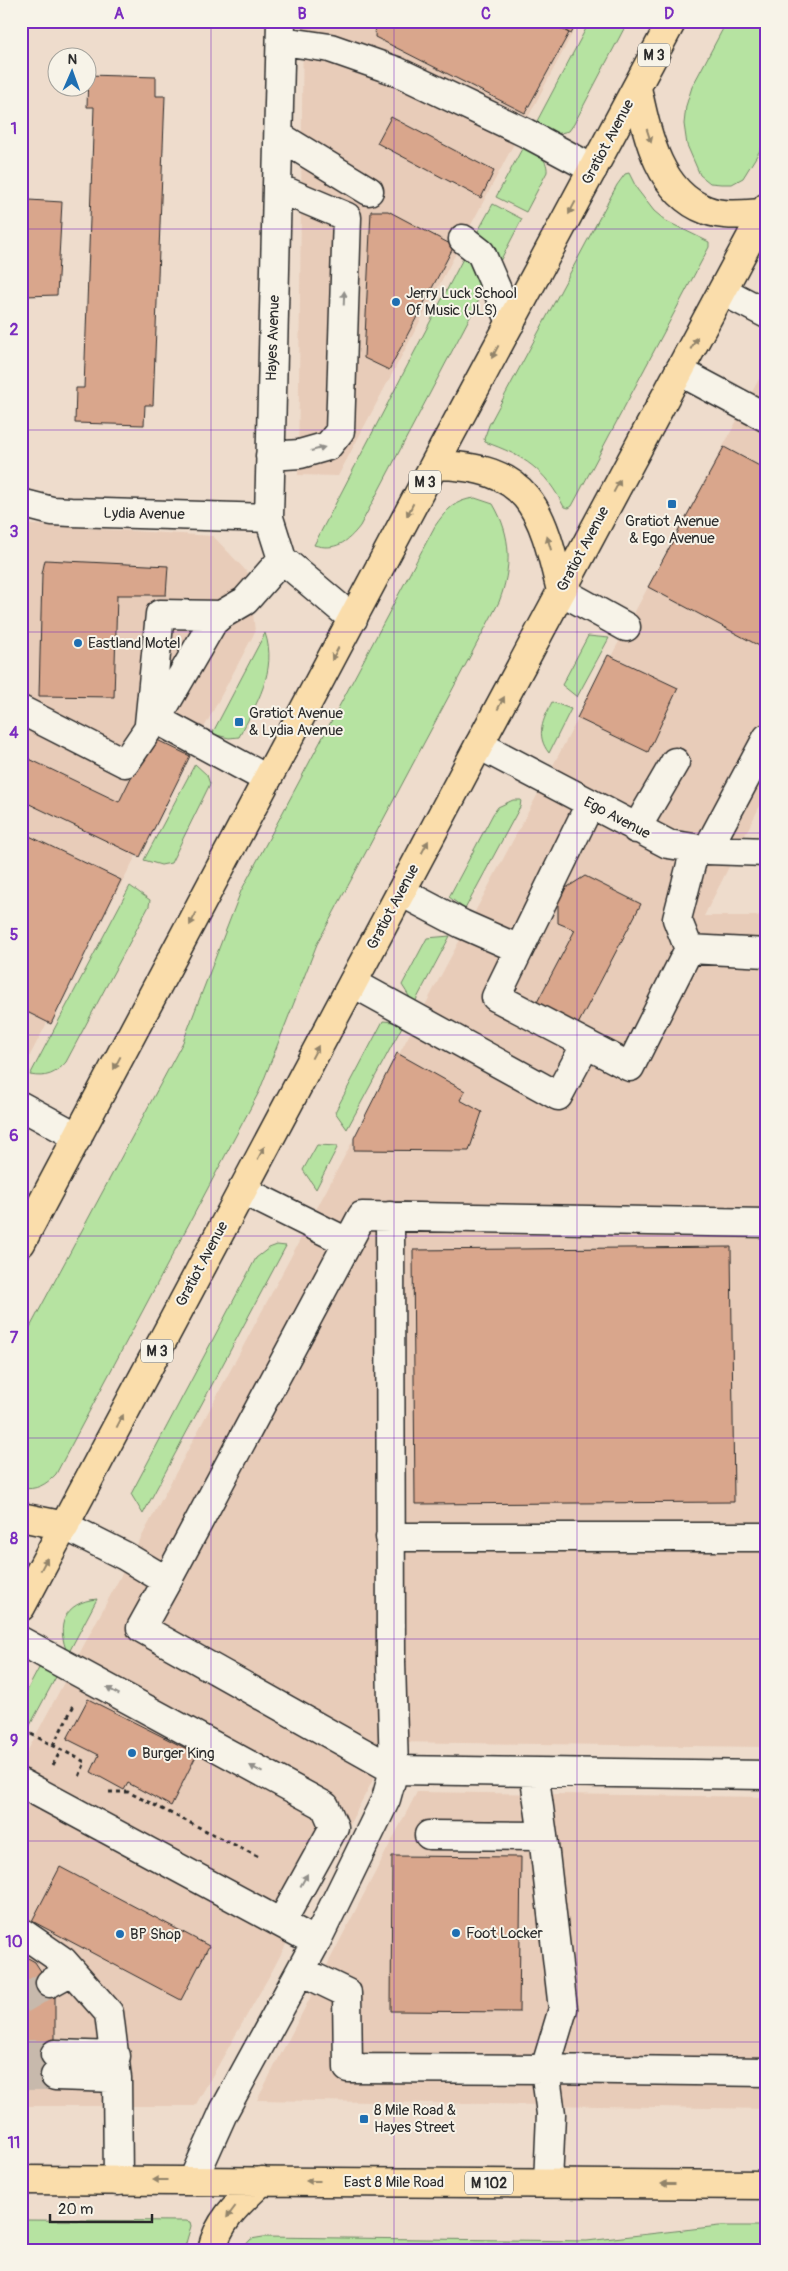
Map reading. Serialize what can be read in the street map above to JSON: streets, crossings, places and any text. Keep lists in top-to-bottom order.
{
  "streets": {
    "main road": [
      "M 3",
      "Gratiot Avenue",
      "East 8 Mile Road",
      "M 102"
    ],
    "street": ["Hayes Avenue", "Lydia Avenue", "Ego Avenue"]
  },
  "crossings": [
    ["Gratiot Avenue", "Ego Avenue"],
    ["Hayes Avenue", "Lydia Avenue"]
  ],
  "one_way": ["East 8 Mile Road"],
  "places": {
    "other": [
      "Jerry Luck School Of Music (JLS)",
      "Eastland Motel",
      "Burger King",
      "Foot Locker",
      "BP Shop"
    ],
    "transit": ["Gratiot Avenue & Ego Avenue", "Gratiot Avenue & Lydia Avenue", "8 Mile Road & Hayes Street"]
  },
  "scale_bar": "20 m",
  "north": "top",
  "grid": {
    "columns": [
      "A",
      "B",
      "C",
      "D"
    ],
    "rows": [
      "1",
      "2",
      "3",
      "4",
      "5",
      "6",
      "7",
      "8",
      "9",
      "10",
      "11"
    ]
  }
}
